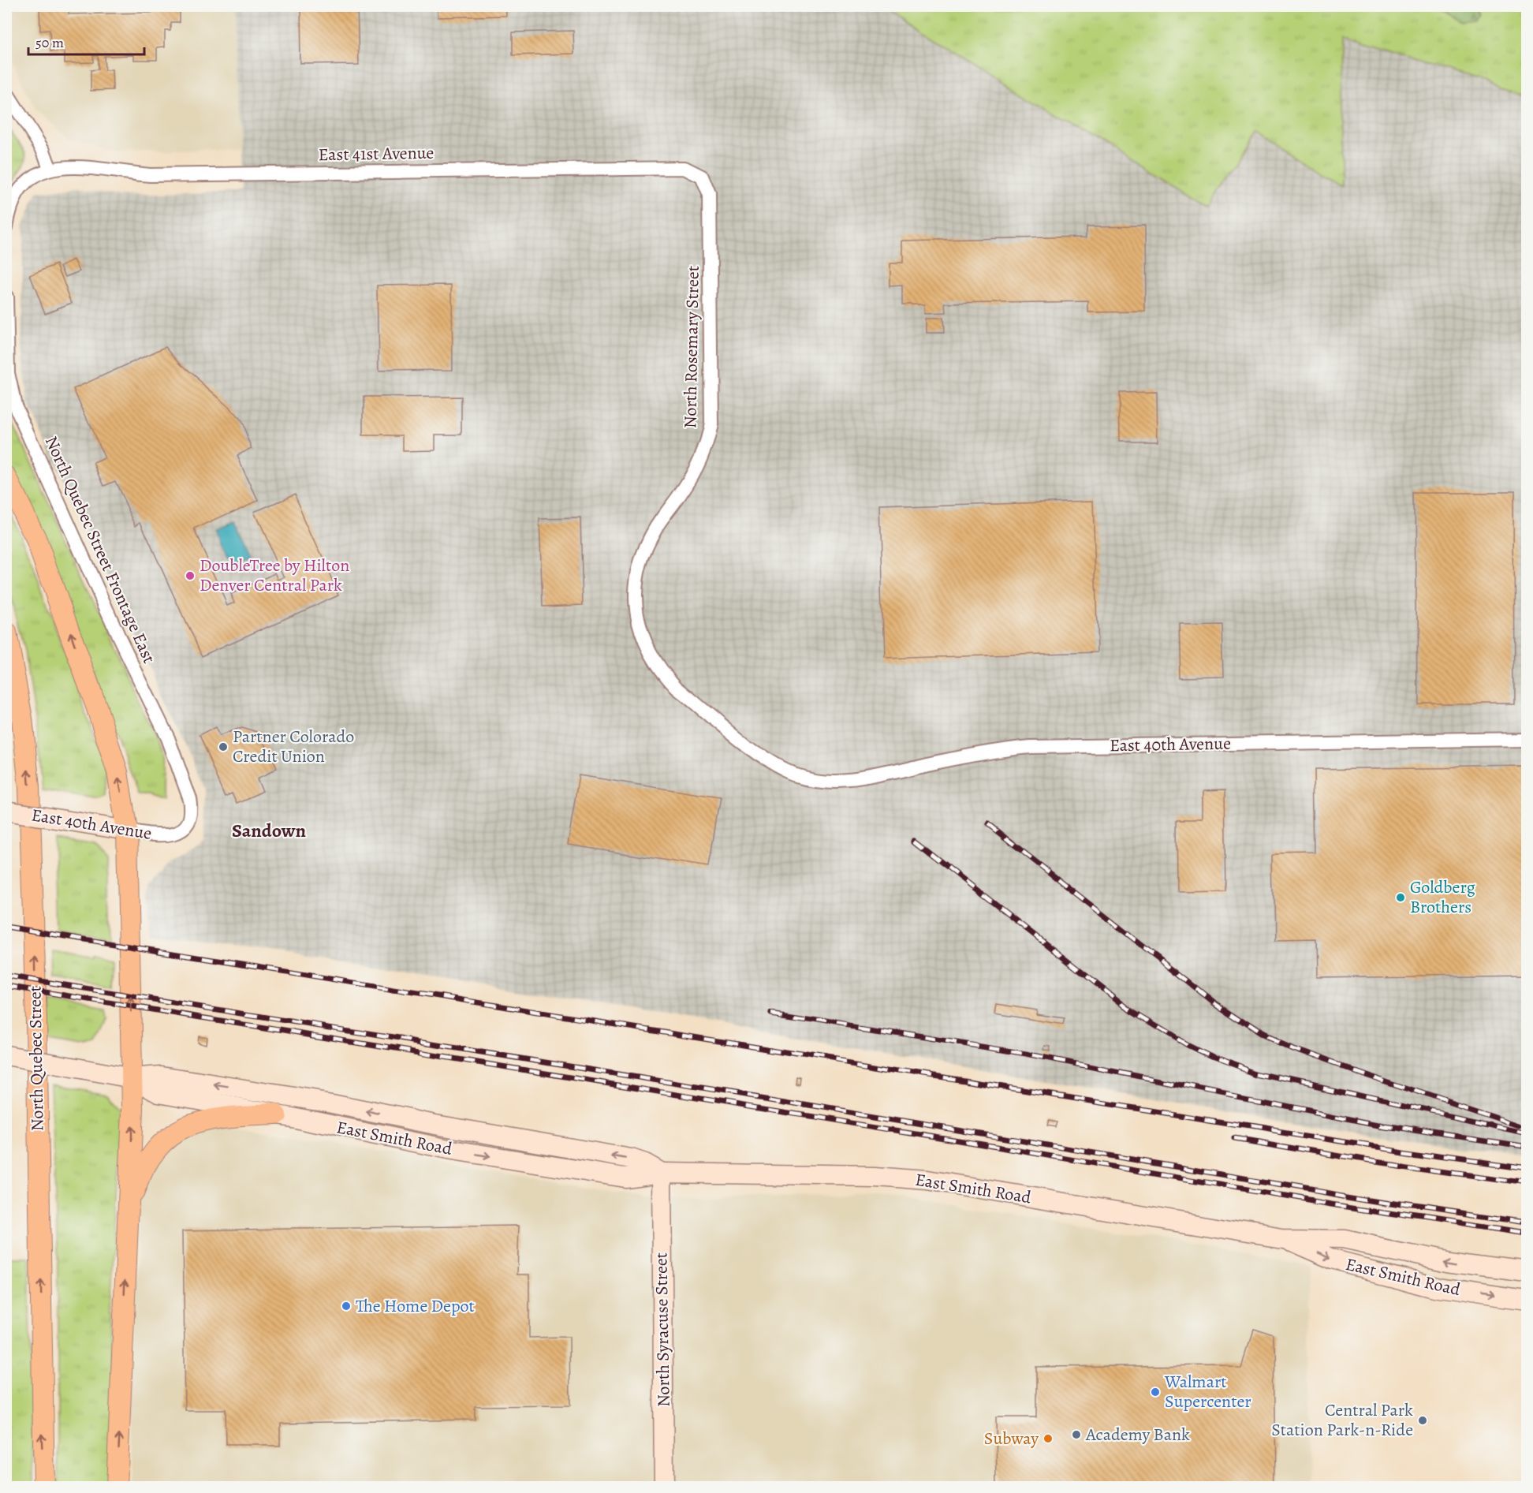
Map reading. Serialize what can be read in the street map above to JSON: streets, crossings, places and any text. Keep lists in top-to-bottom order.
{
  "streets": {
    "main road": ["North Quebec Street"],
    "street": [
      "East 41st Avenue",
      "North Rosemary Street",
      "North Quebec Street Frontage East",
      "East 40th Avenue",
      "East Smith Road",
      "North Syracuse Street"
    ]
  },
  "crossings": [
    ["East 41st Avenue", "North Rosemary Street"],
    ["North Rosemary Street", "East 40th Avenue"],
    ["North Quebec Street Frontage East", "East 40th Avenue"],
    ["East Smith Road", "North Syracuse Street"]
  ],
  "districts": ["Sandown"],
  "places": [
    "DoubleTree by Hilton Denver Central Park",
    "Partner Colorado Credit Union",
    "Goldberg Brothers",
    "The Home Depot",
    "Walmart Supercenter",
    "Central Park Station Park-n-Ride",
    "Academy Bank",
    "Subway"
  ],
  "scale_bar": "50 m"
}
